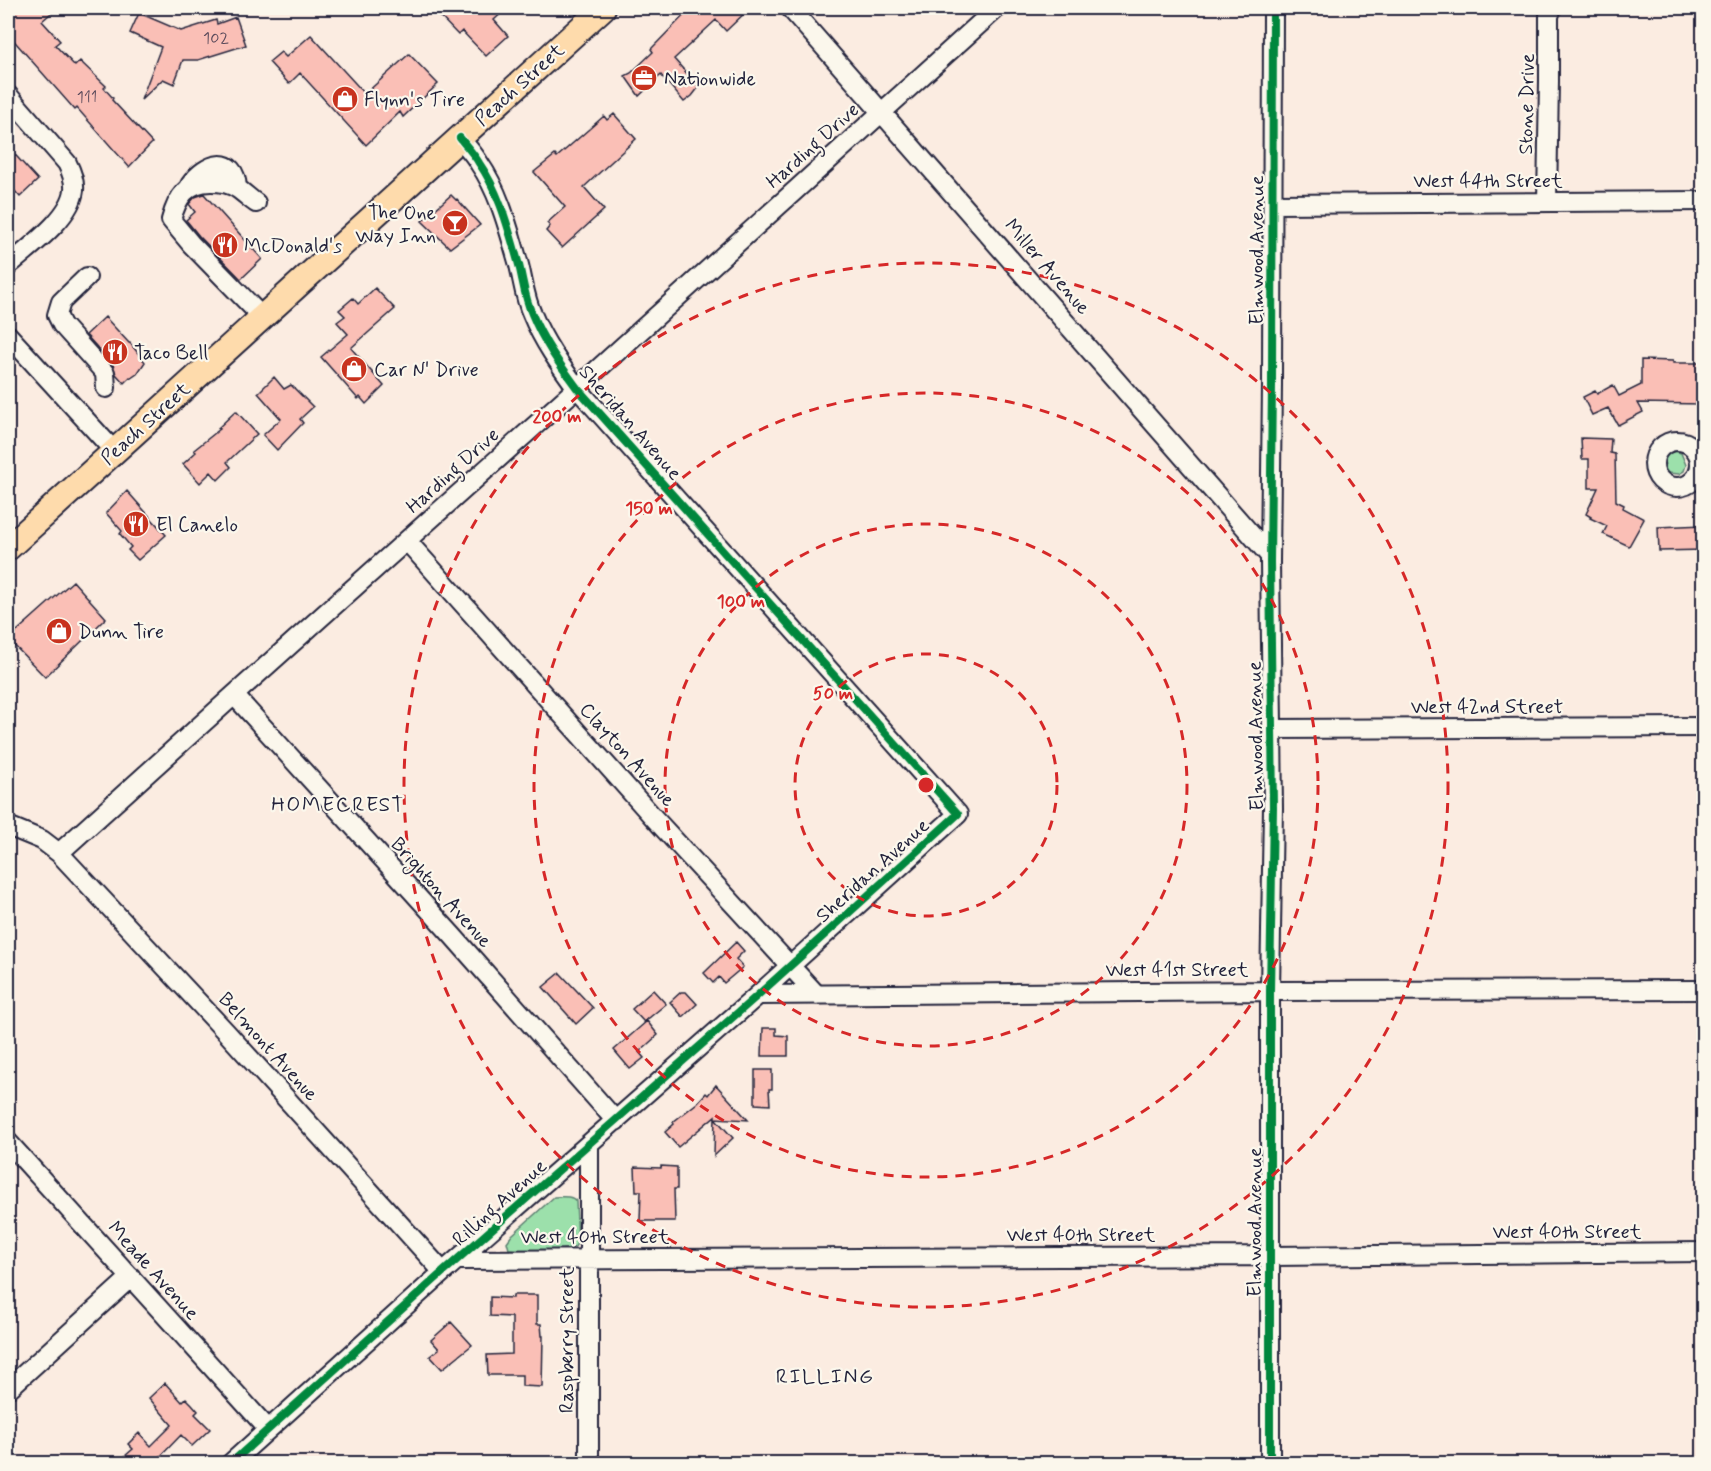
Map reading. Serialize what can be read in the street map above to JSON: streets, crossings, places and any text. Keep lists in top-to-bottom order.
{
  "streets": {
    "main road": ["Peach Street"],
    "street": [
      "Stone Drive",
      "Harding Drive",
      "West 44th Street",
      "Elmwood Avenue",
      "Miller Avenue",
      "Sheridan Avenue",
      "West 42nd Street",
      "Clayton Avenue",
      "Brighton Avenue",
      "West 41st Street",
      "Belmont Avenue",
      "Rilling Avenue",
      "West 40th Street",
      "Meade Avenue",
      "Raspberry Street"
    ]
  },
  "crossings": [
    ["Peach Street", "Sheridan Avenue"],
    ["Stone Drive", "West 44th Street"],
    ["Harding Drive", "Miller Avenue"],
    ["Harding Drive", "Sheridan Avenue"],
    ["Harding Drive", "Clayton Avenue"],
    ["Harding Drive", "Brighton Avenue"],
    ["Harding Drive", "Belmont Avenue"],
    ["West 44th Street", "Elmwood Avenue"],
    ["Elmwood Avenue", "Miller Avenue"],
    ["Elmwood Avenue", "West 42nd Street"],
    ["Elmwood Avenue", "West 41st Street"],
    ["Elmwood Avenue", "West 40th Street"],
    ["Sheridan Avenue", "Clayton Avenue"],
    ["Sheridan Avenue", "Rilling Avenue"],
    ["Clayton Avenue", "West 41st Street"],
    ["Clayton Avenue", "Rilling Avenue"],
    ["Brighton Avenue", "Rilling Avenue"],
    ["West 41st Street", "Rilling Avenue"],
    ["Belmont Avenue", "Rilling Avenue"],
    ["Rilling Avenue", "West 40th Street"],
    ["Rilling Avenue", "Meade Avenue"],
    ["Rilling Avenue", "Raspberry Street"],
    ["West 40th Street", "Raspberry Street"]
  ],
  "districts": ["HOMECREST", "RILLING"],
  "places": {
    "office": ["Nationwide"],
    "shop": ["Flynn's Tire", "Car N' Drive", "Dunn Tire"],
    "bar": ["The One Way Inn"],
    "restaurant": ["McDonald's", "Taco Bell", "El Canelo"]
  },
  "house_numbers": ["102", "111"],
  "rings": [
    "200 m",
    "150 m",
    "100 m",
    "50 m"
  ]
}
